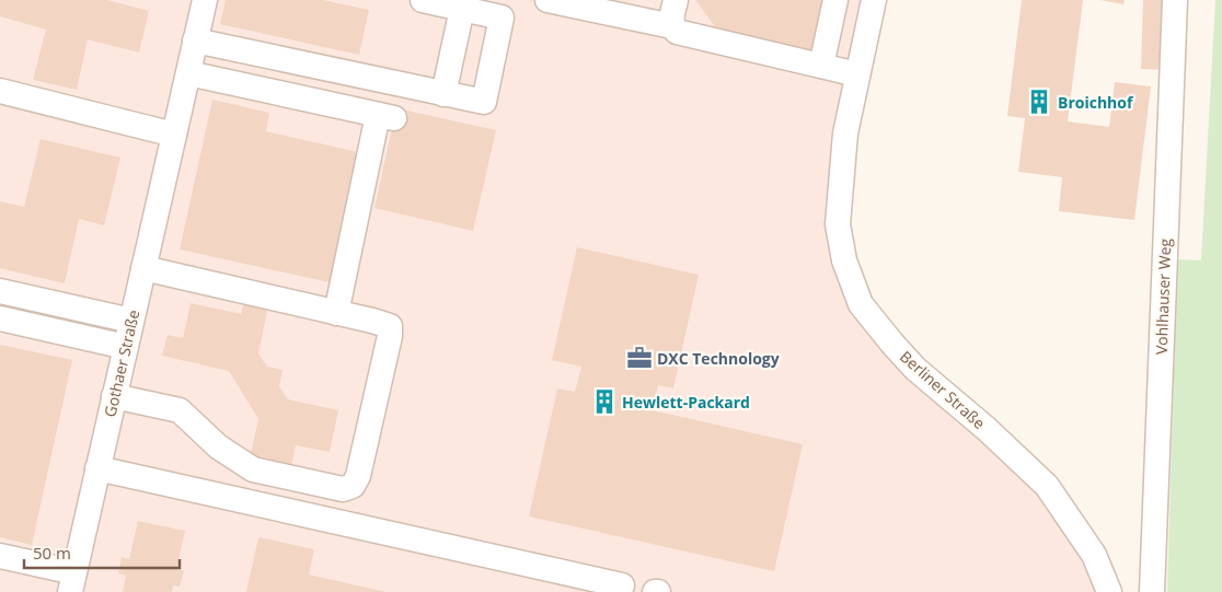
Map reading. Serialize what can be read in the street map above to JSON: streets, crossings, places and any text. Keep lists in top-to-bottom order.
{
  "streets": {
    "street": ["Vohlhauser Weg", "Gothaer Straße", "Berliner Straße"]
  },
  "places": {
    "building": ["Broichhof", "Hewlett-Packard"],
    "office": ["DXC Technology"]
  },
  "scale_bar": "50 m"
}
